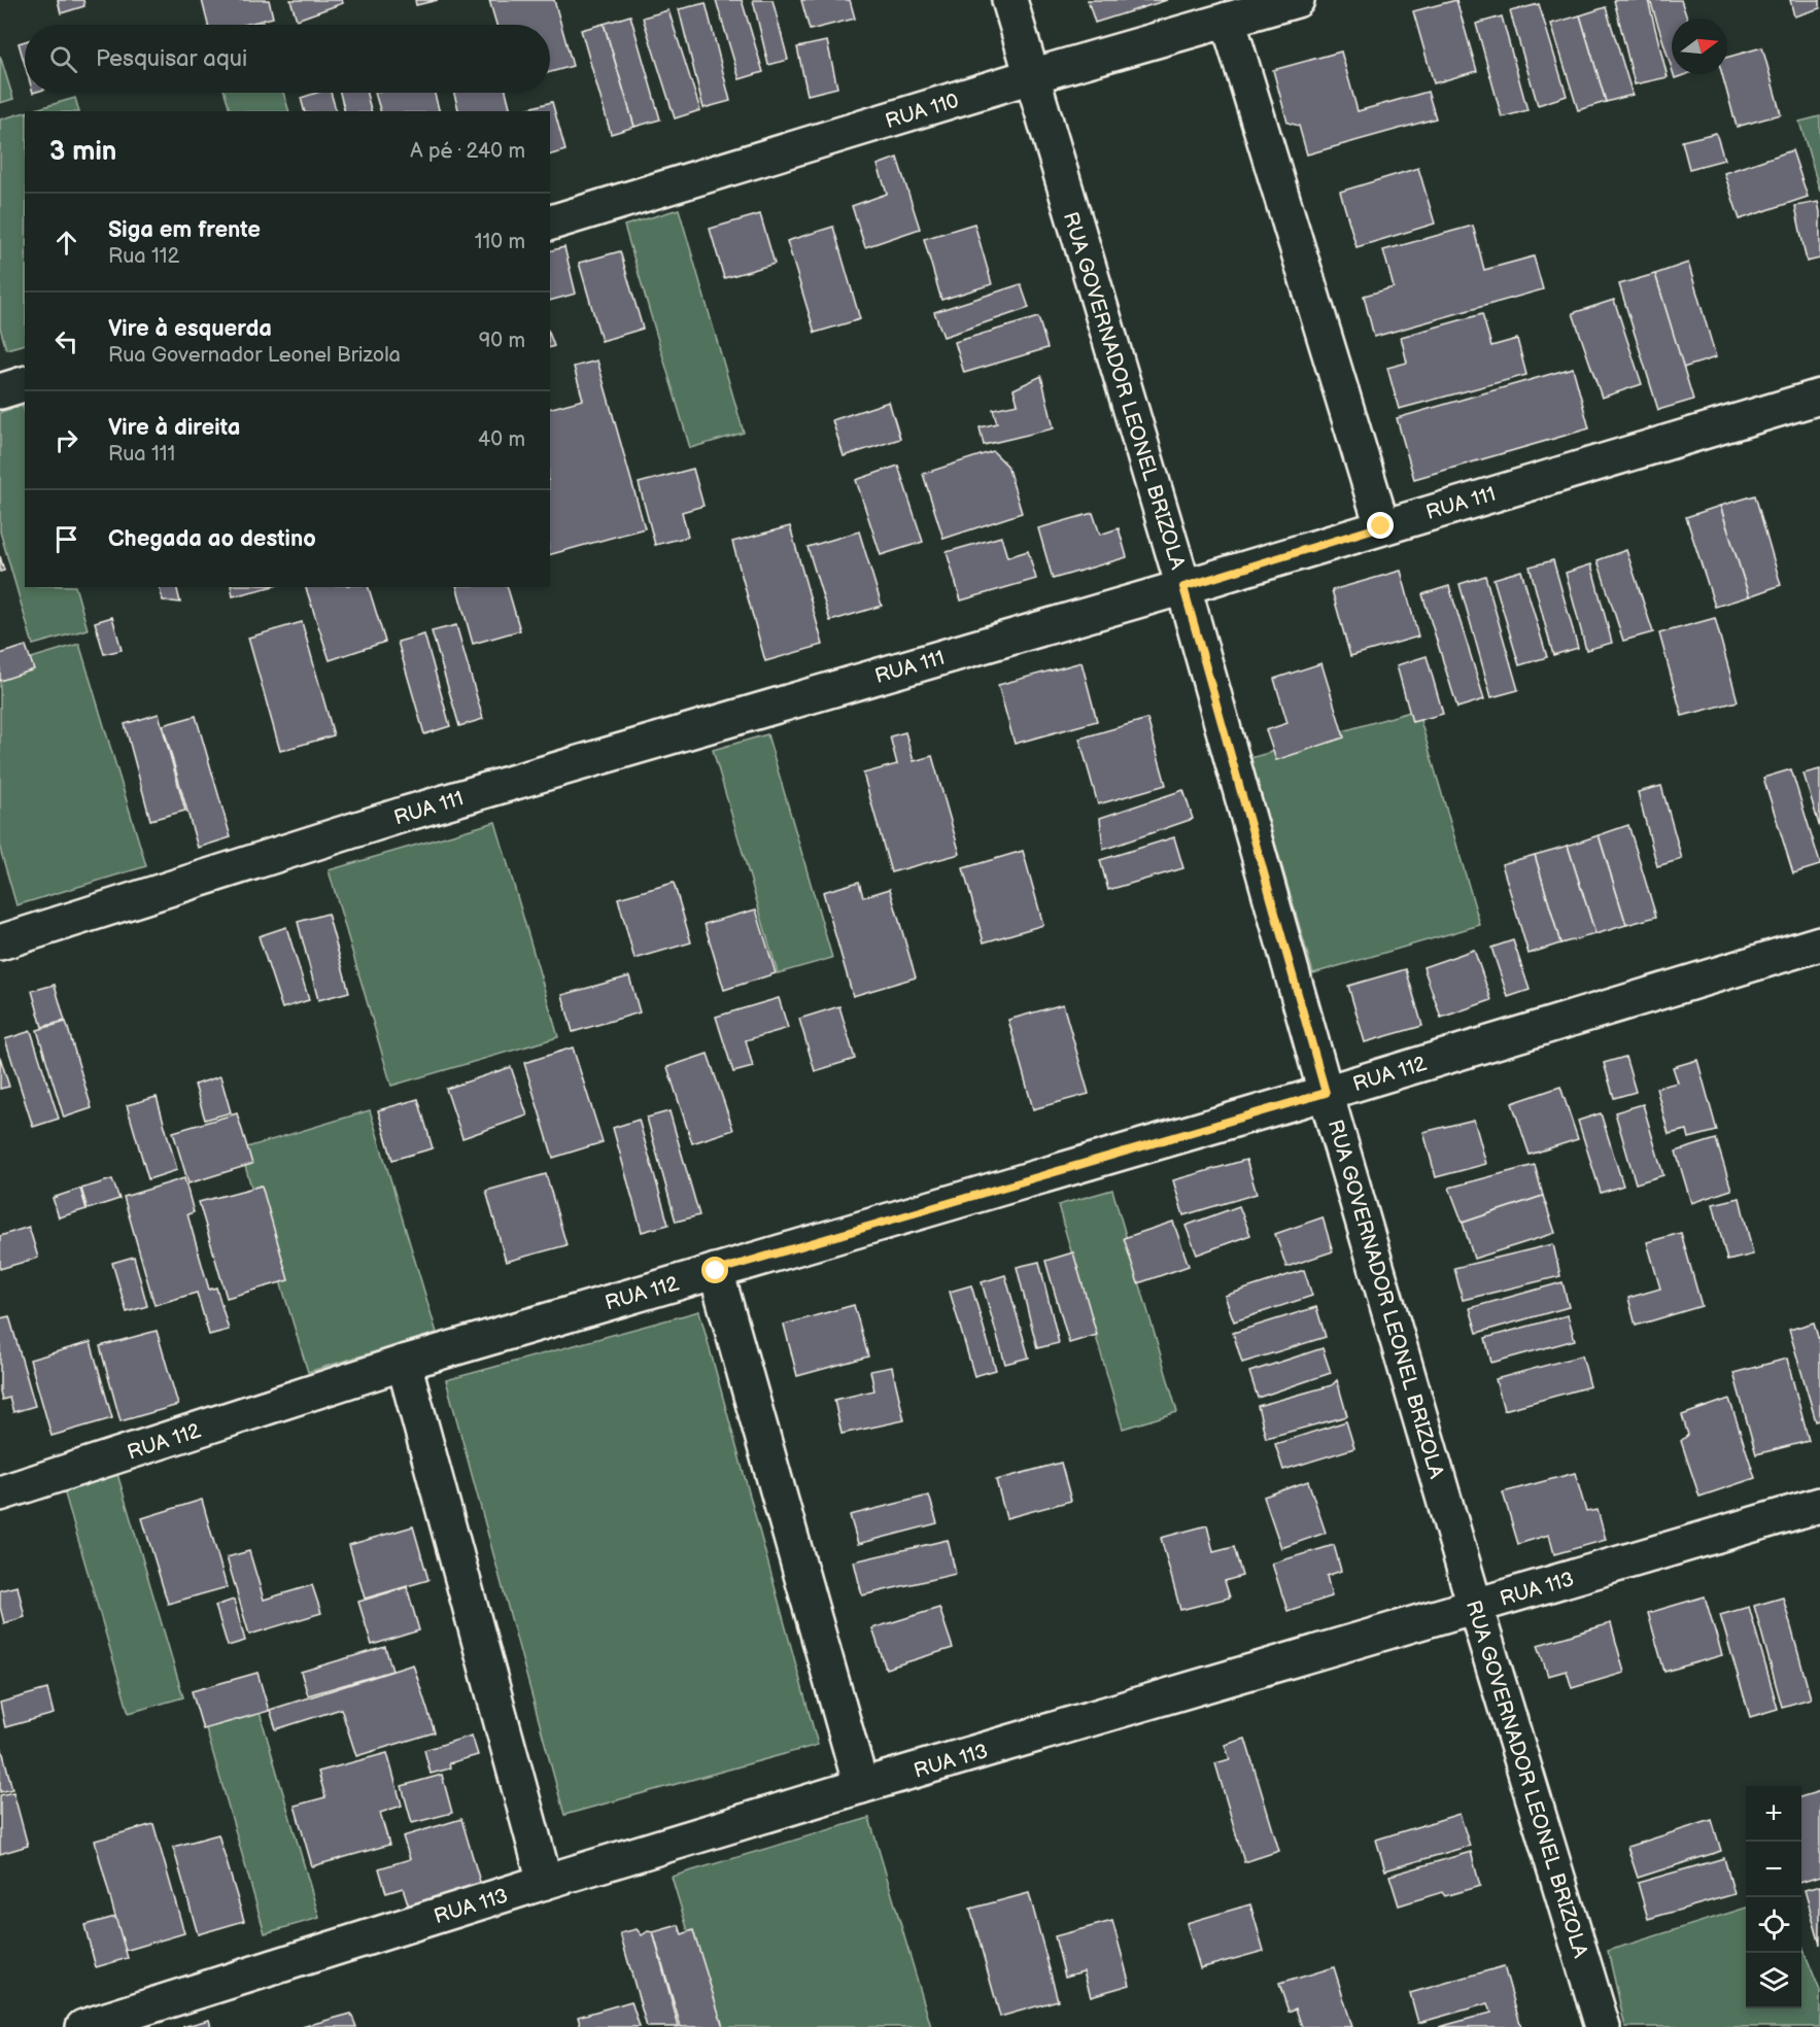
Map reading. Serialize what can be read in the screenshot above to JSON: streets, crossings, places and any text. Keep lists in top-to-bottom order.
{
  "streets": {
    "street": [
      "RUA 110",
      "RUA GOVERNADOR LEONEL BRIZOLA",
      "RUA 111",
      "RUA 112",
      "RUA 113"
    ]
  },
  "crossings": [
    ["RUA 110", "RUA GOVERNADOR LEONEL BRIZOLA"],
    ["RUA GOVERNADOR LEONEL BRIZOLA", "RUA 111"],
    ["RUA GOVERNADOR LEONEL BRIZOLA", "RUA 112"],
    ["RUA GOVERNADOR LEONEL BRIZOLA", "RUA 113"]
  ],
  "north": "right",
  "page": {
    "search": "Pesquisar aqui",
    "heading": ["3 min", "A pé · 240 m"],
    "list": [
      ["Siga em frente", "Rua 112", "110 m"],
      ["Vire à esquerda", "Rua Governador Leonel Brizola", "90 m"],
      ["Vire à direita", "Rua 111", "40 m"],
      "Chegada ao destino"
    ],
    "map_buttons": ["+", "−"]
  }
}
